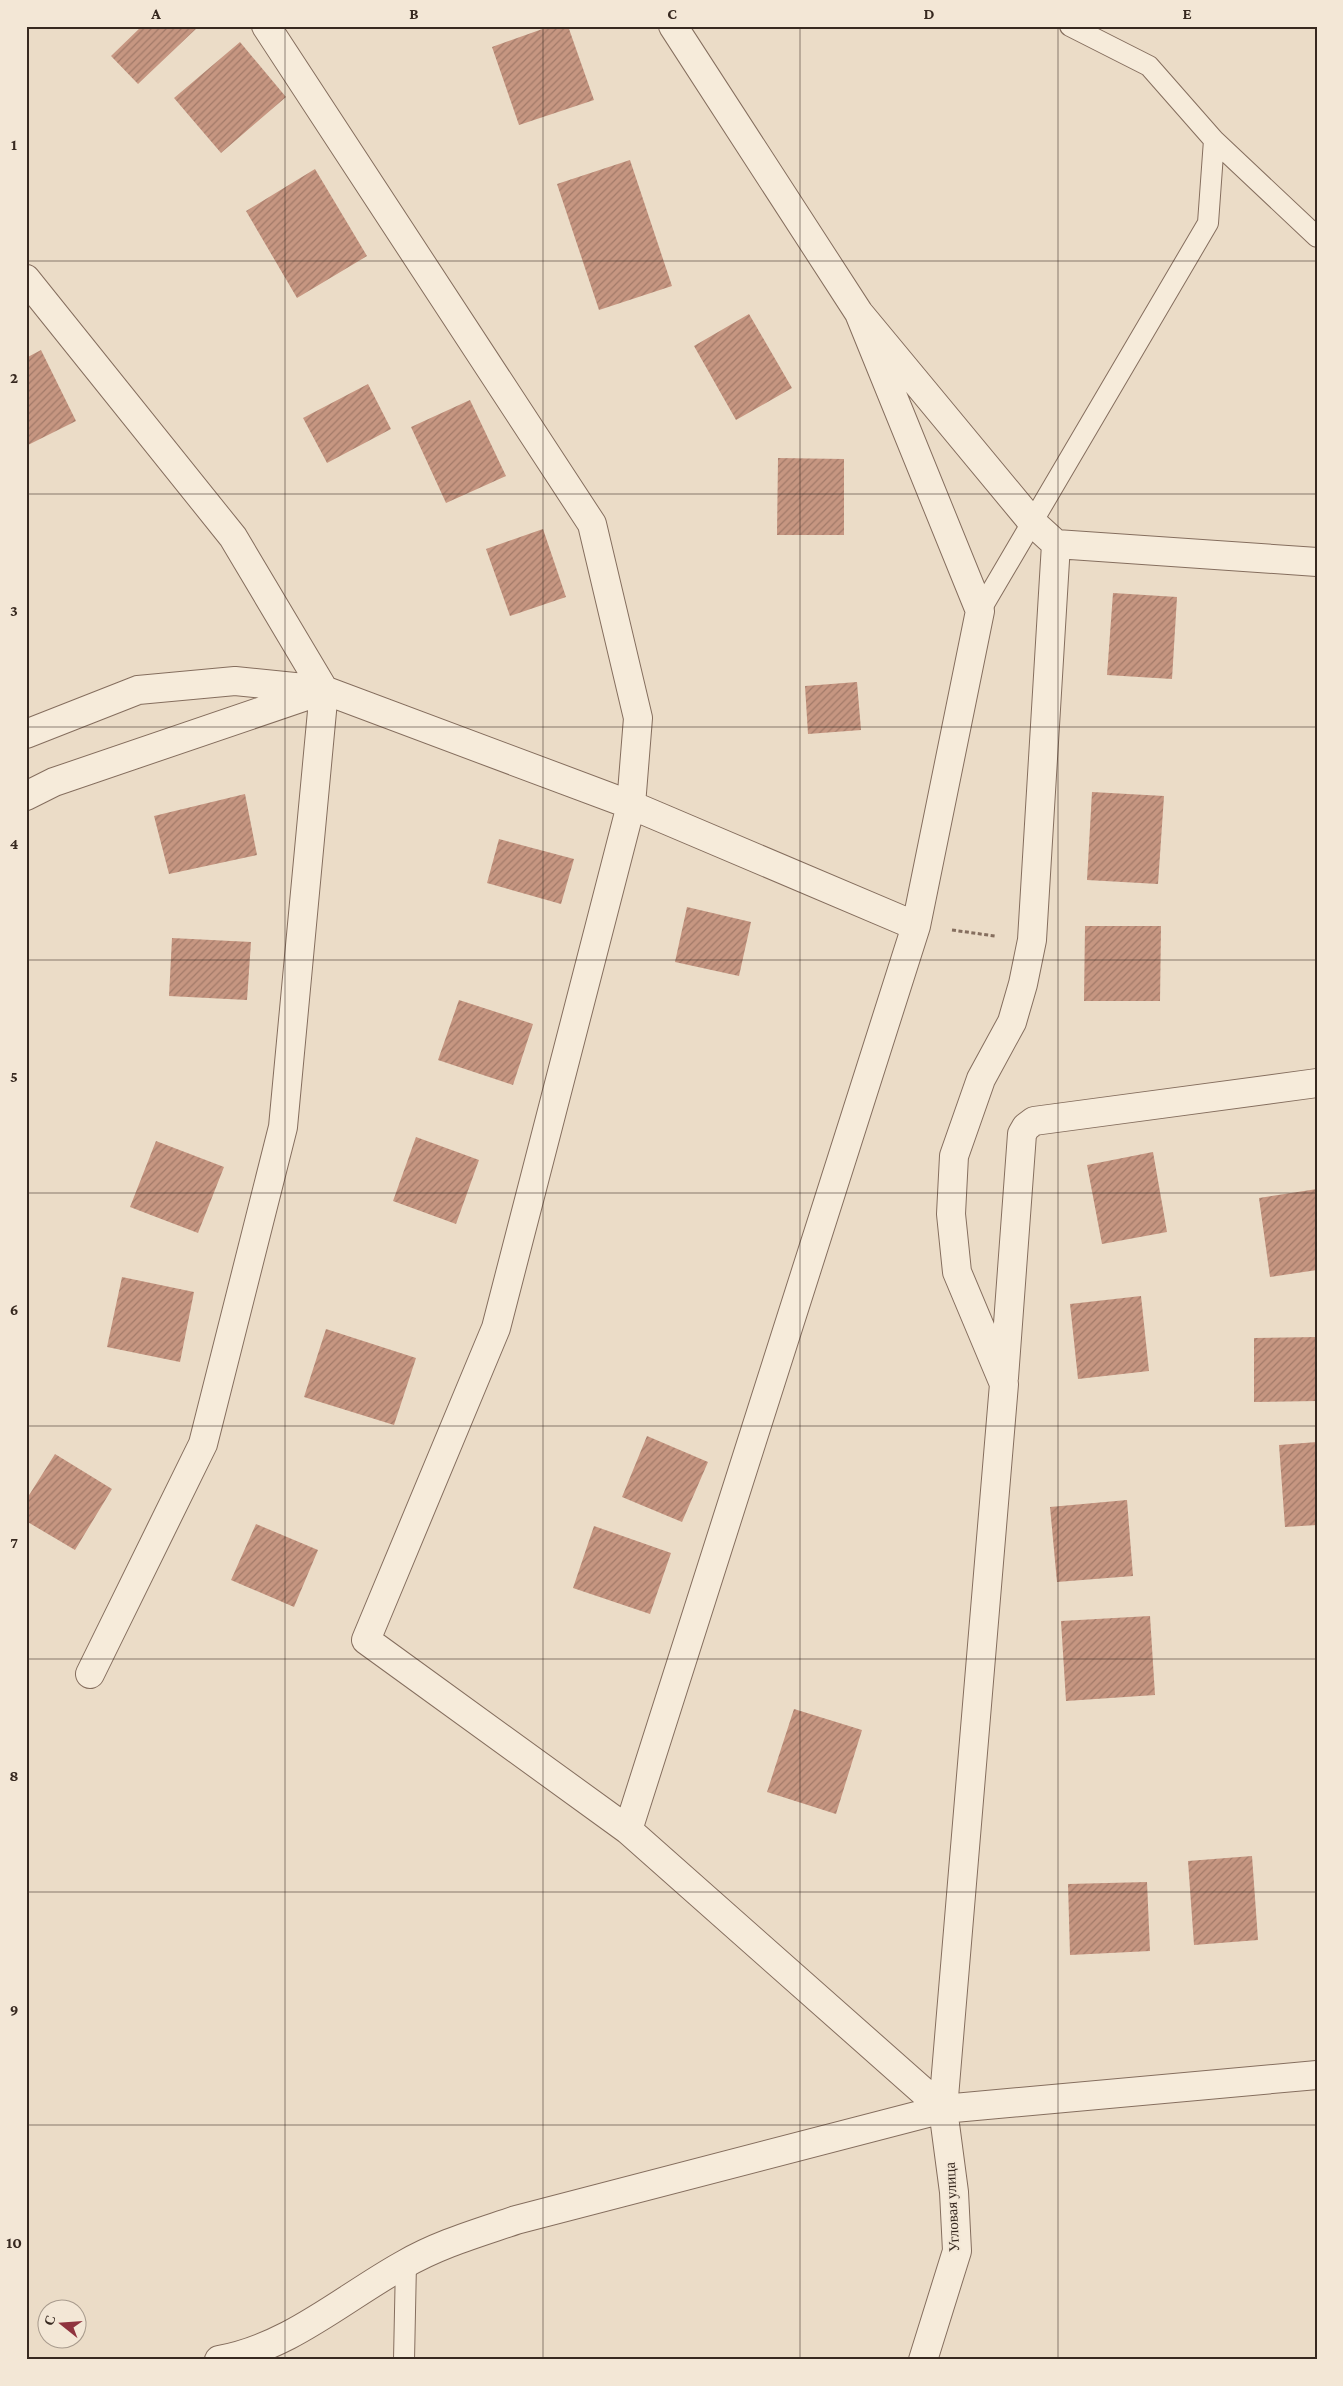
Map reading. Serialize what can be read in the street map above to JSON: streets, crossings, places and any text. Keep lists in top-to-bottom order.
{
  "streets": {
    "street": ["Угловая улица"]
  },
  "north": "left",
  "grid": {
    "columns": [
      "A",
      "B",
      "C",
      "D",
      "E"
    ],
    "rows": [
      "1",
      "2",
      "3",
      "4",
      "5",
      "6",
      "7",
      "8",
      "9",
      "10"
    ]
  }
}
